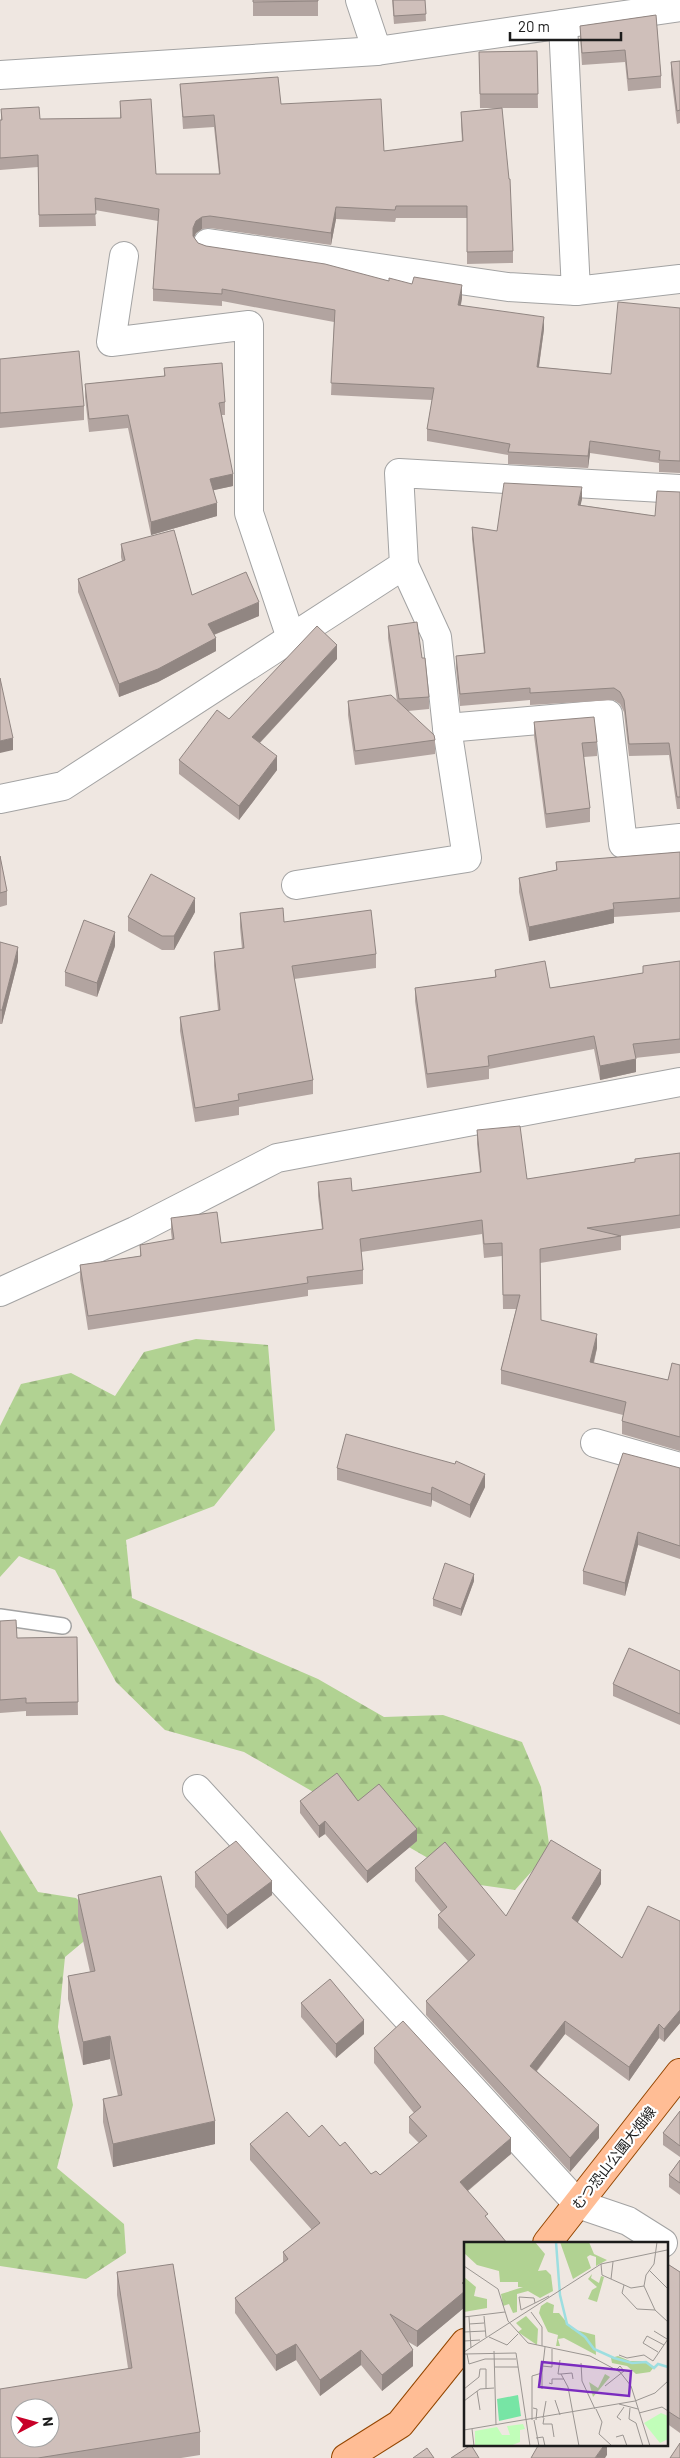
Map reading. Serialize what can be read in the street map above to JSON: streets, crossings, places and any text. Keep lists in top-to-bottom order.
{
  "streets": {
    "main road": ["むつ恐山公園大畑線"]
  },
  "scale_bar": "20 m",
  "north": "right"
}
